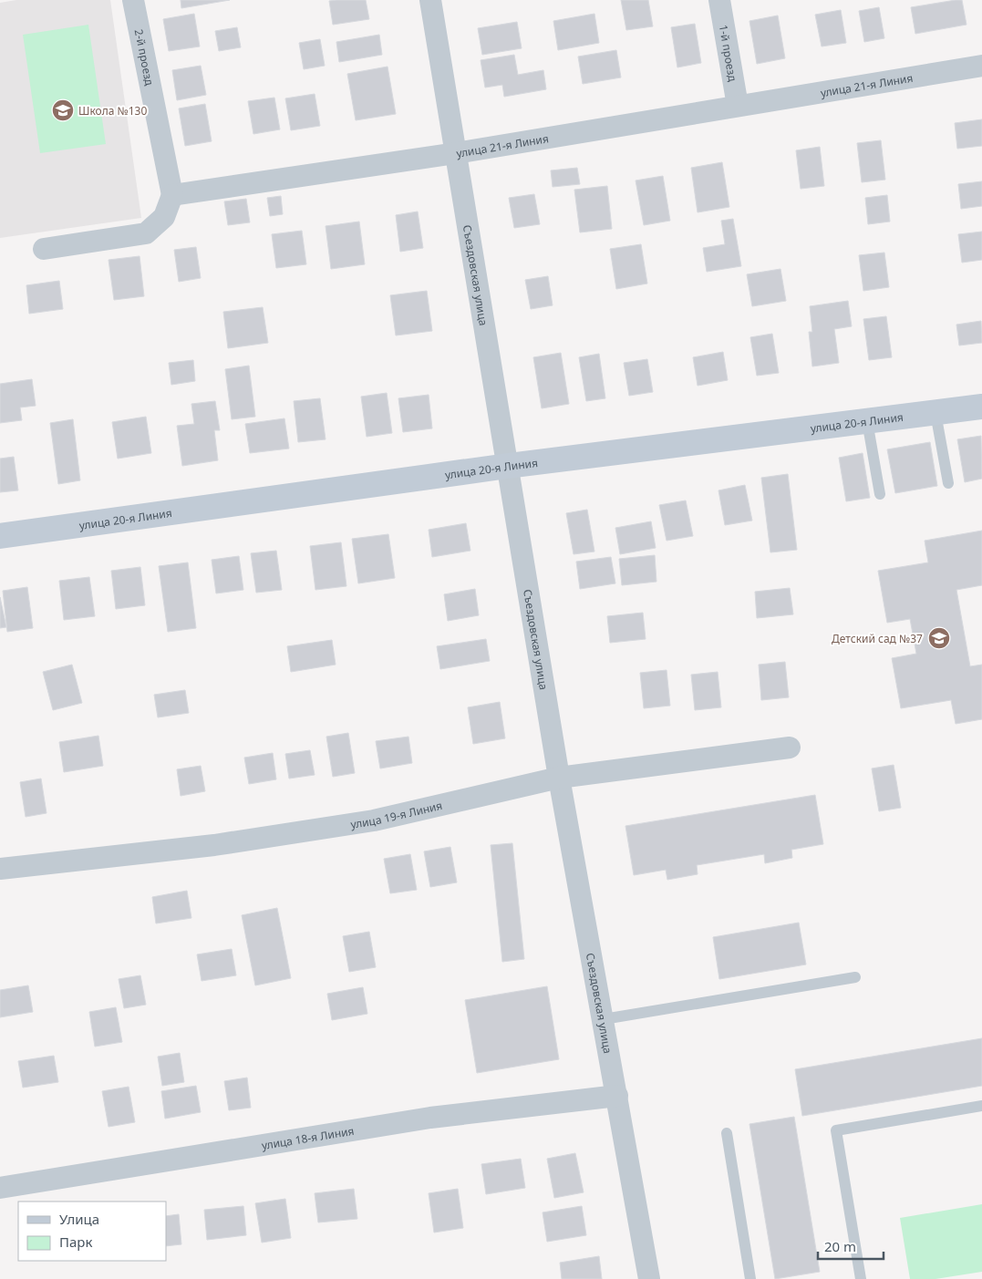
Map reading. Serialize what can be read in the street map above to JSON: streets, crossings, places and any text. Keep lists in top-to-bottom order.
{
  "streets": {
    "main road": ["улица 20-я Линия"],
    "street": [
      "1-й проезд",
      "2-й проезд",
      "улица 21-я Линия",
      "Съездовская улица",
      "улица 19-я Линия",
      "улица 18-я Линия"
    ]
  },
  "crossings": [
    ["1-й проезд", "улица 21-я Линия"],
    ["2-й проезд", "улица 21-я Линия"],
    ["улица 21-я Линия", "Съездовская улица"],
    ["Съездовская улица", "улица 20-я Линия"],
    ["Съездовская улица", "улица 19-я Линия"],
    ["Съездовская улица", "улица 18-я Линия"]
  ],
  "places": {
    "school or university": ["Школа №130", "Детский сад №37"]
  },
  "legend": ["Улица", "Парк"],
  "scale_bar": "20 m"
}
